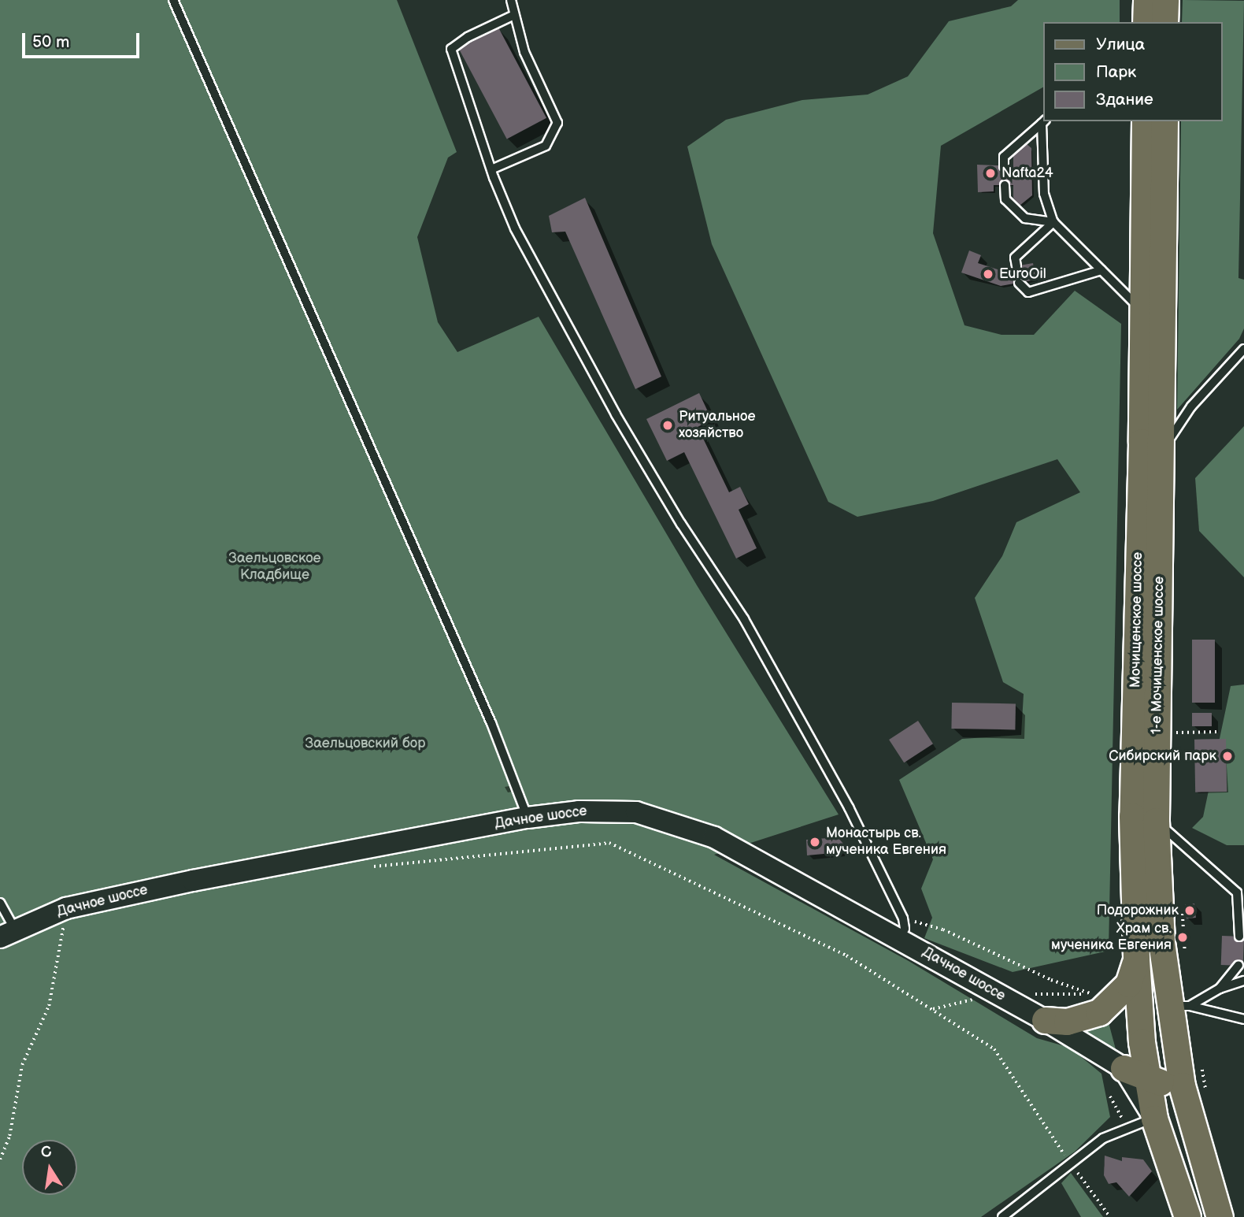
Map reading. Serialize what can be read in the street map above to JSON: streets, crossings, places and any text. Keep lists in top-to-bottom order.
{
  "streets": {
    "main road": ["Мочищенское шоссе", "1-е Мочищенское шоссе"],
    "street": ["Дачное шоссе"]
  },
  "parks": ["Заельцовское Кладбище", "Заельцовский бор"],
  "places": [
    "Nafta24",
    "EuroOil",
    "Ритуальное хозяйство",
    "Сибирский парк",
    "Монастырь св. мученика Евгения",
    "Подорожник",
    "Храм св. мученика Евгения"
  ],
  "legend": ["Улица", "Парк", "Здание"],
  "scale_bar": "50 m",
  "north": "top"
}
